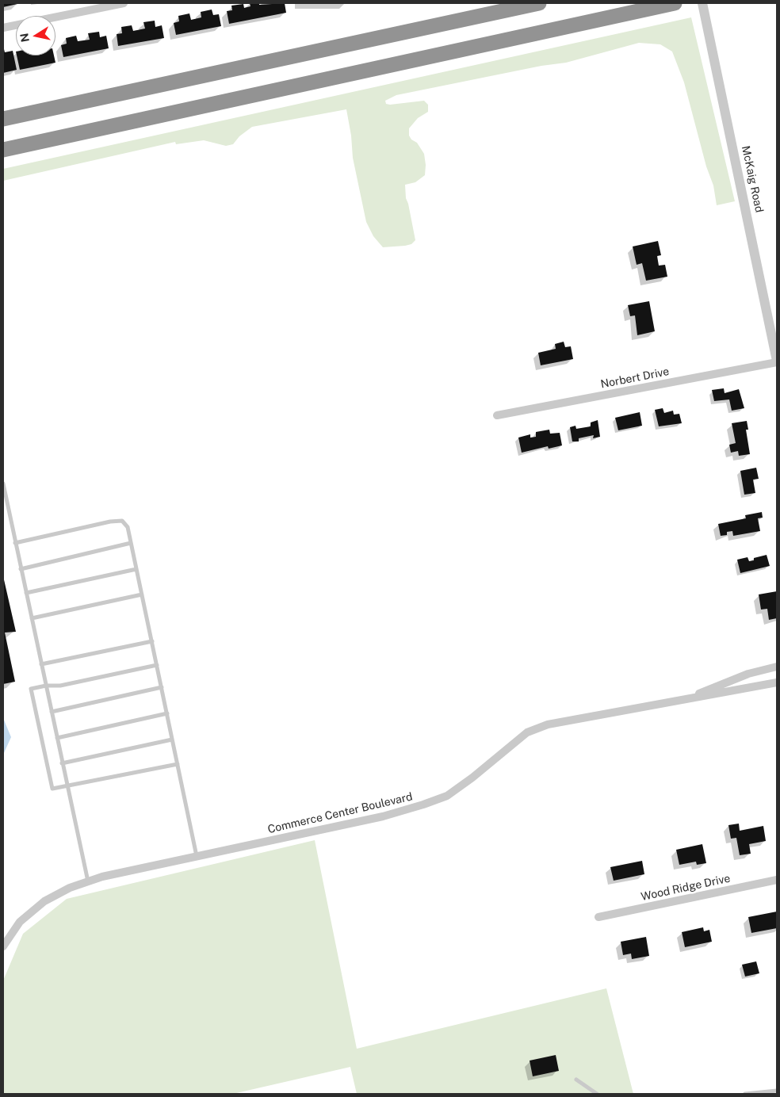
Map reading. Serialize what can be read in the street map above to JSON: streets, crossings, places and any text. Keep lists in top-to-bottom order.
{
  "streets": {
    "street": [
      "McKaig Road",
      "Norbert Drive",
      "Commerce Center Boulevard",
      "Wood Ridge Drive"
    ]
  },
  "crossings": [
    ["McKaig Road", "Norbert Drive"]
  ],
  "north": "left"
}
